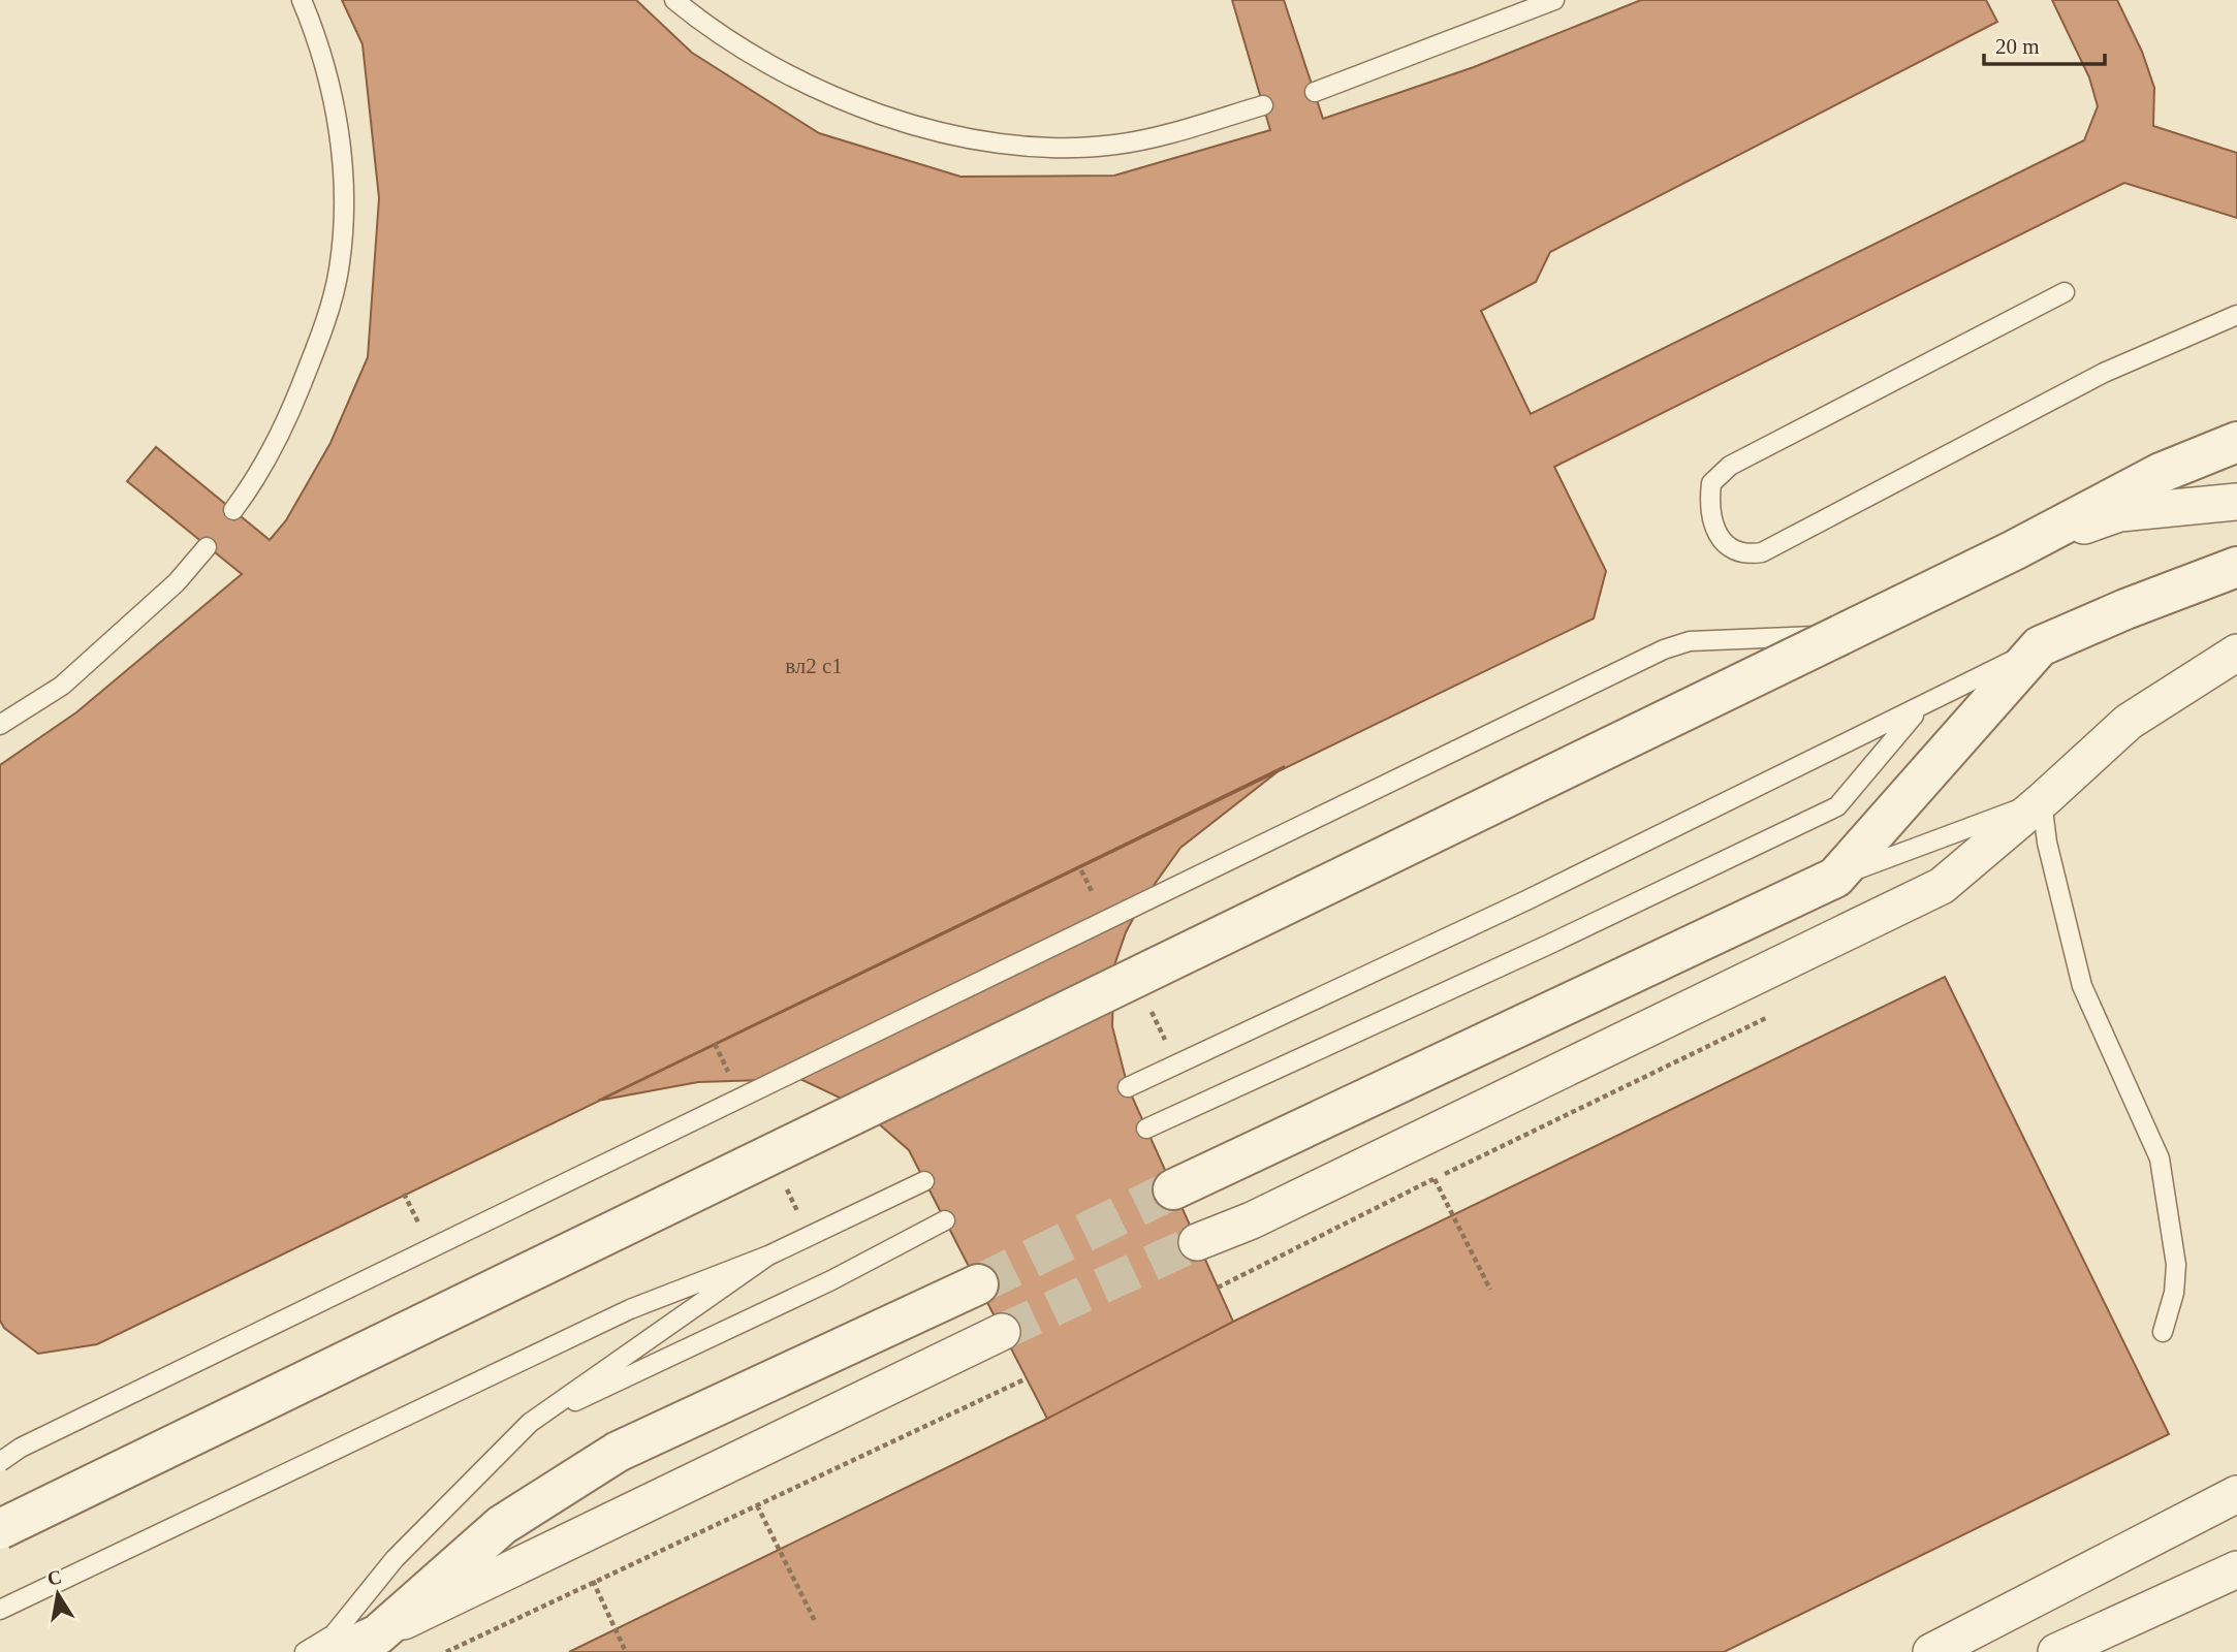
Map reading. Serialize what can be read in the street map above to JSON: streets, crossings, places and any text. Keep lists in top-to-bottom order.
{
  "house_numbers": ["вл2 с1"],
  "scale_bar": "20 m",
  "north": "top"
}
